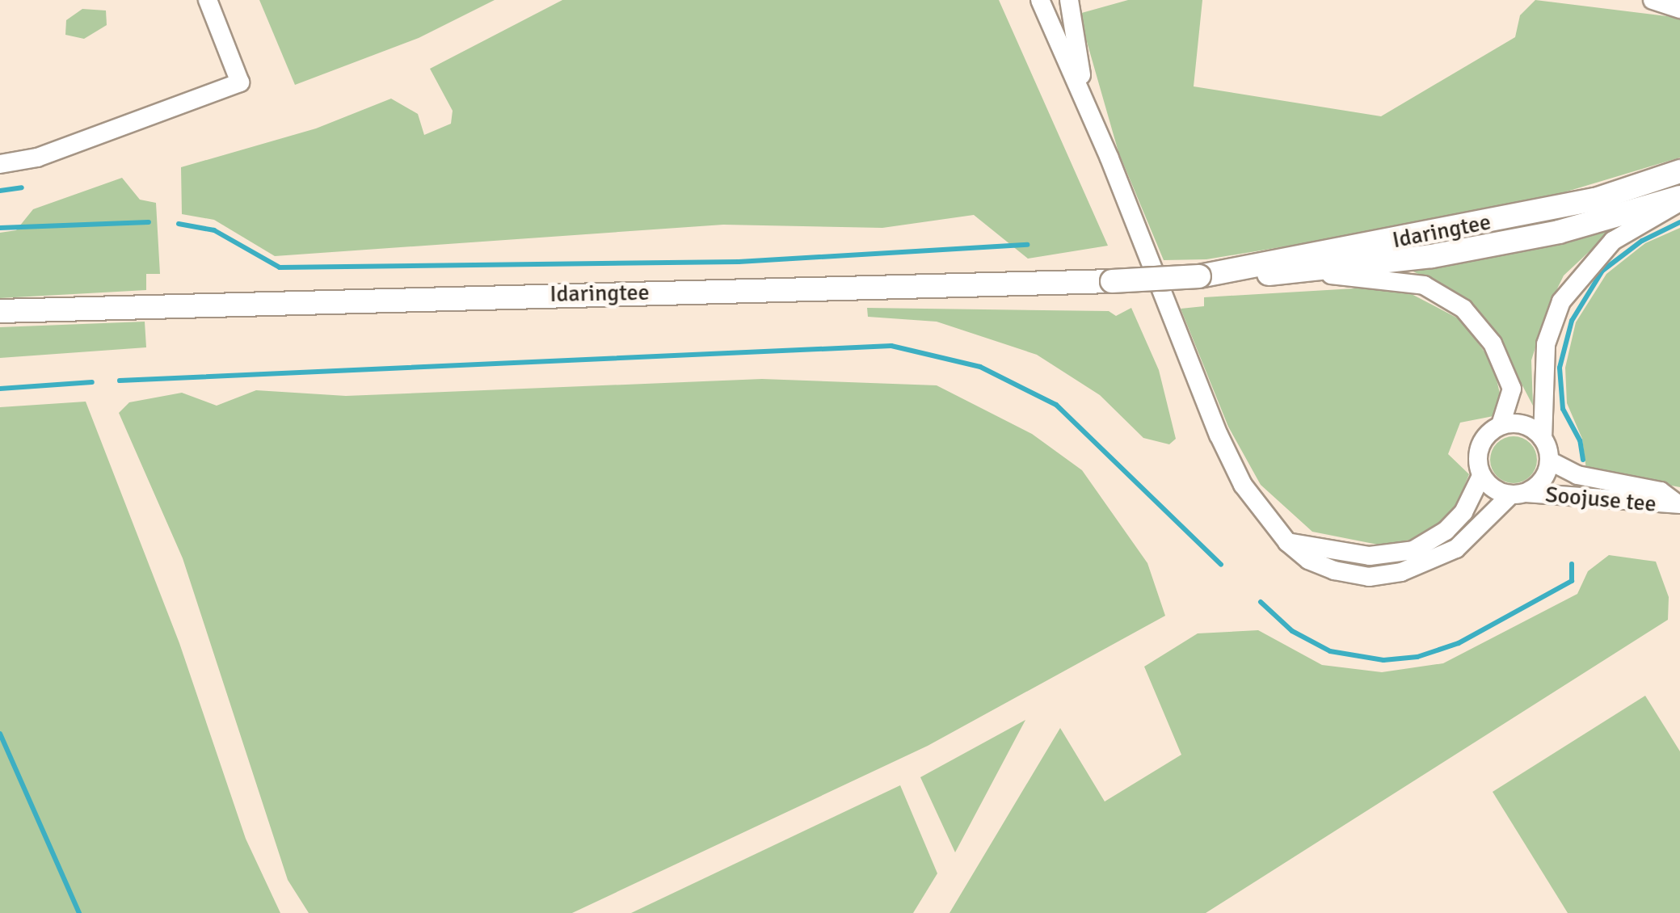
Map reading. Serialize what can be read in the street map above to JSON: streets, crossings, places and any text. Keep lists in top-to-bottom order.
{
  "streets": {
    "main road": ["Idaringtee"],
    "street": ["Soojuse tee"]
  }
}
